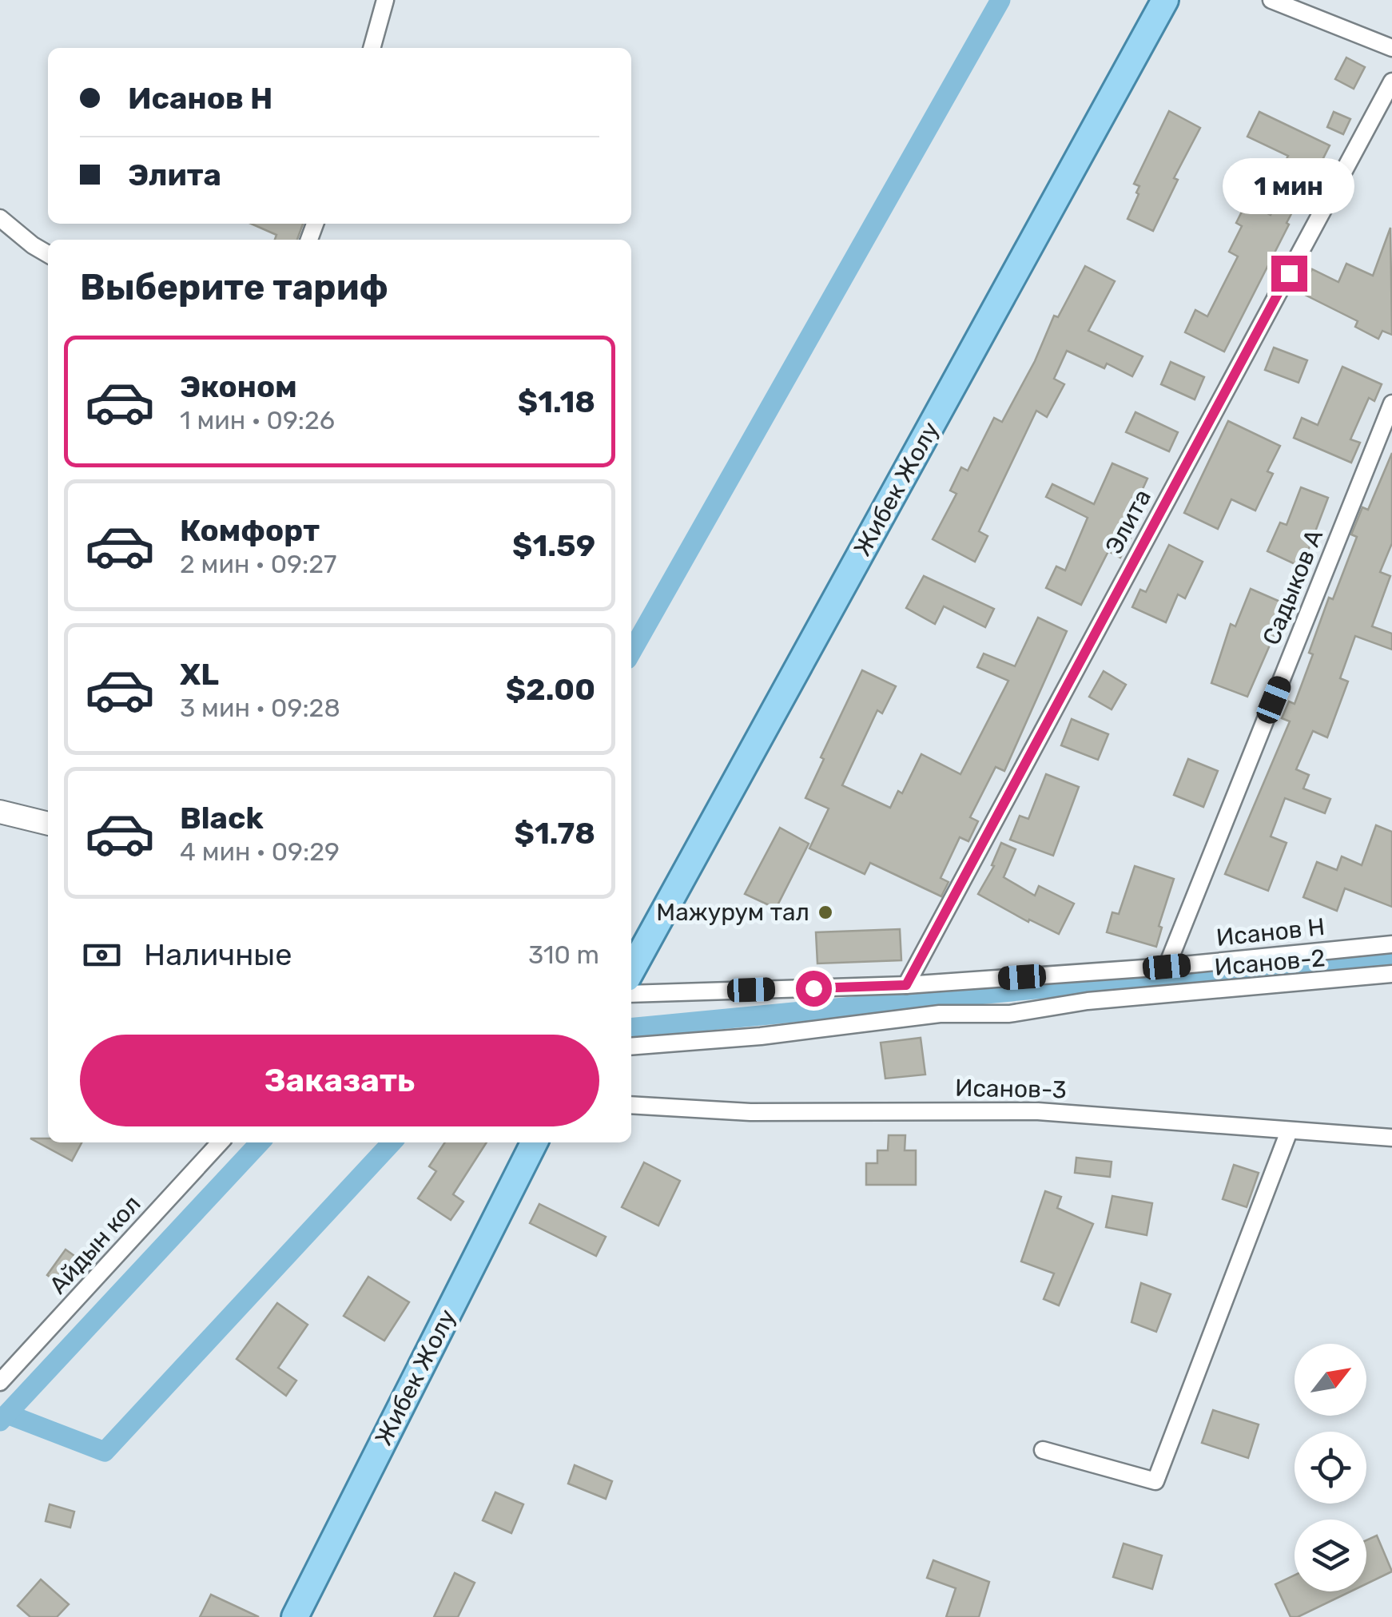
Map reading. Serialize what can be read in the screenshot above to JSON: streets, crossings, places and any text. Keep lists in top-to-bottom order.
{
  "streets": {
    "main road": ["Жибек Жолу"],
    "street": [
      "Элита",
      "Садыков А",
      "Исанов Н",
      "Исанов-2",
      "Исанов-3",
      "Айдын кол"
    ]
  },
  "crossings": [
    ["Элита", "Исанов Н"],
    ["Садыков А", "Исанов Н"]
  ],
  "places": ["Мажурум тал"],
  "north": "top right",
  "page": {
    "banner": ["Исанов Н", "Элита"],
    "bubble": "1 мин",
    "heading": "Выберите тариф",
    "list": [
      {
        "name": "Эконом",
        "note": "1 мин · 09:26",
        "value": "$1.18"
      },
      {
        "name": "Комфорт",
        "note": "2 мин · 09:27",
        "value": "$1.59"
      },
      {
        "name": "XL",
        "note": "3 мин · 09:28",
        "value": "$2.00"
      },
      {
        "name": "Black",
        "note": "4 мин · 09:29",
        "value": "$1.78"
      }
    ],
    "pay": ["Наличные", "310 m"],
    "buttons": "Заказать"
  }
}
